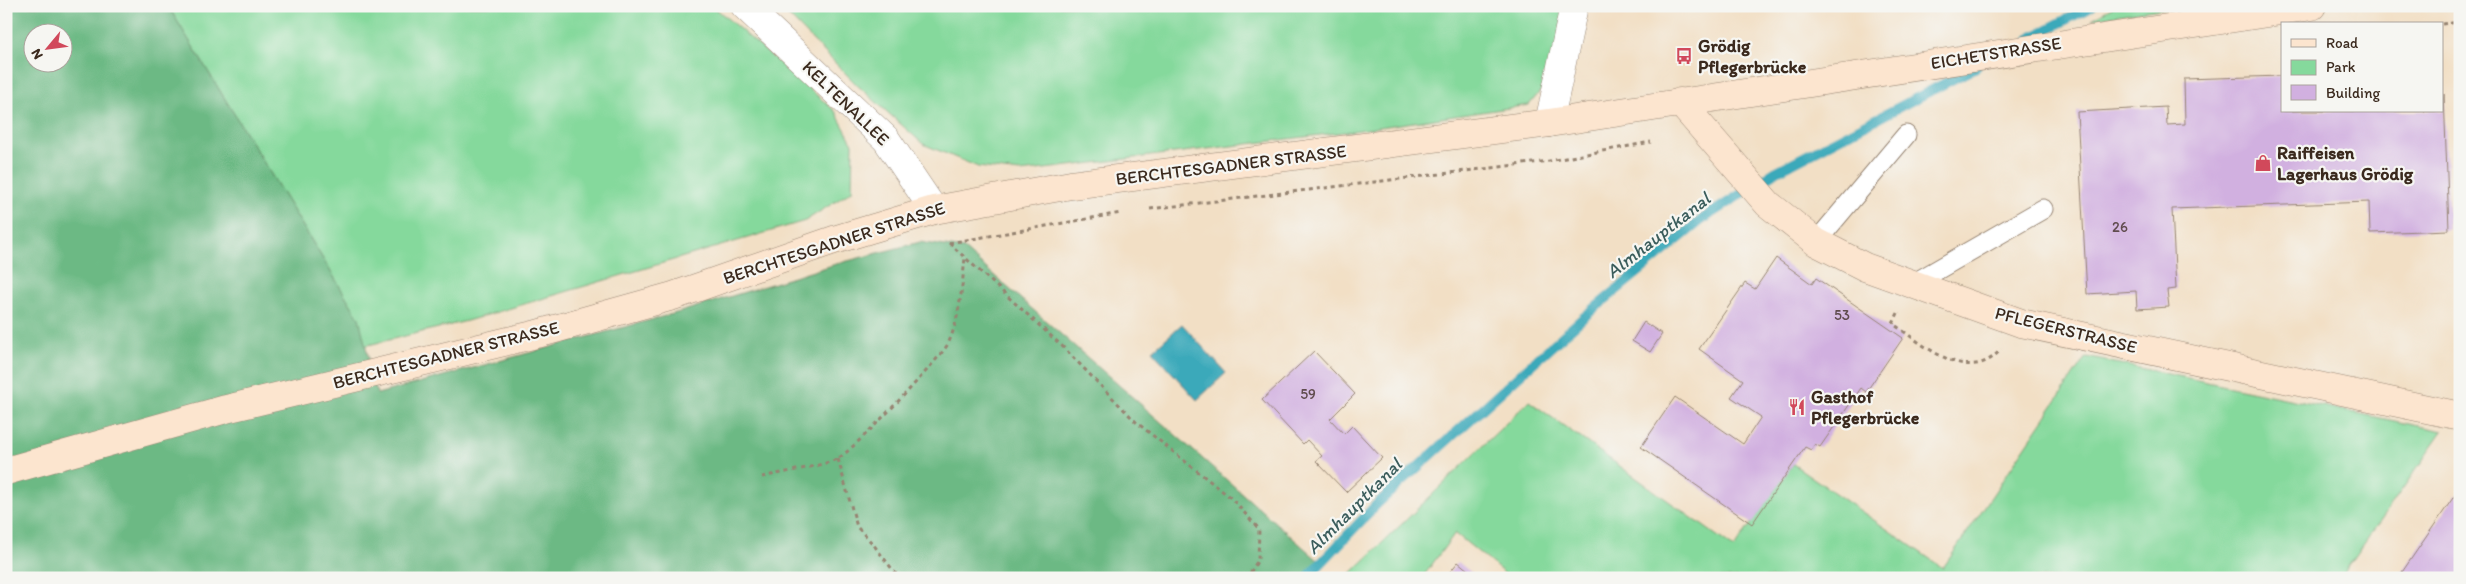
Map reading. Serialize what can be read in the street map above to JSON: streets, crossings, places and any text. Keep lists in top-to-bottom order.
{
  "streets": {
    "main road": ["EICHETSTRASSE", "BERCHTESGADNER STRASSE", "PFLEGERSTRASSE"],
    "street": ["KELTENALLEE"]
  },
  "crossings": [
    ["EICHETSTRASSE", "BERCHTESGADNER STRASSE"],
    ["EICHETSTRASSE", "PFLEGERSTRASSE"],
    ["KELTENALLEE", "BERCHTESGADNER STRASSE"],
    ["BERCHTESGADNER STRASSE", "PFLEGERSTRASSE"]
  ],
  "water": ["Almhauptkanal"],
  "places": {
    "bus stop": ["Grödig Pflegerbrücke"],
    "shop": ["Raiffeisen Lagerhaus Grödig"],
    "restaurant": ["Gasthof Pflegerbrücke"]
  },
  "house_numbers": ["26", "53", "59"],
  "legend": ["Road", "Park", "Building"],
  "north": "bottom left"
}
